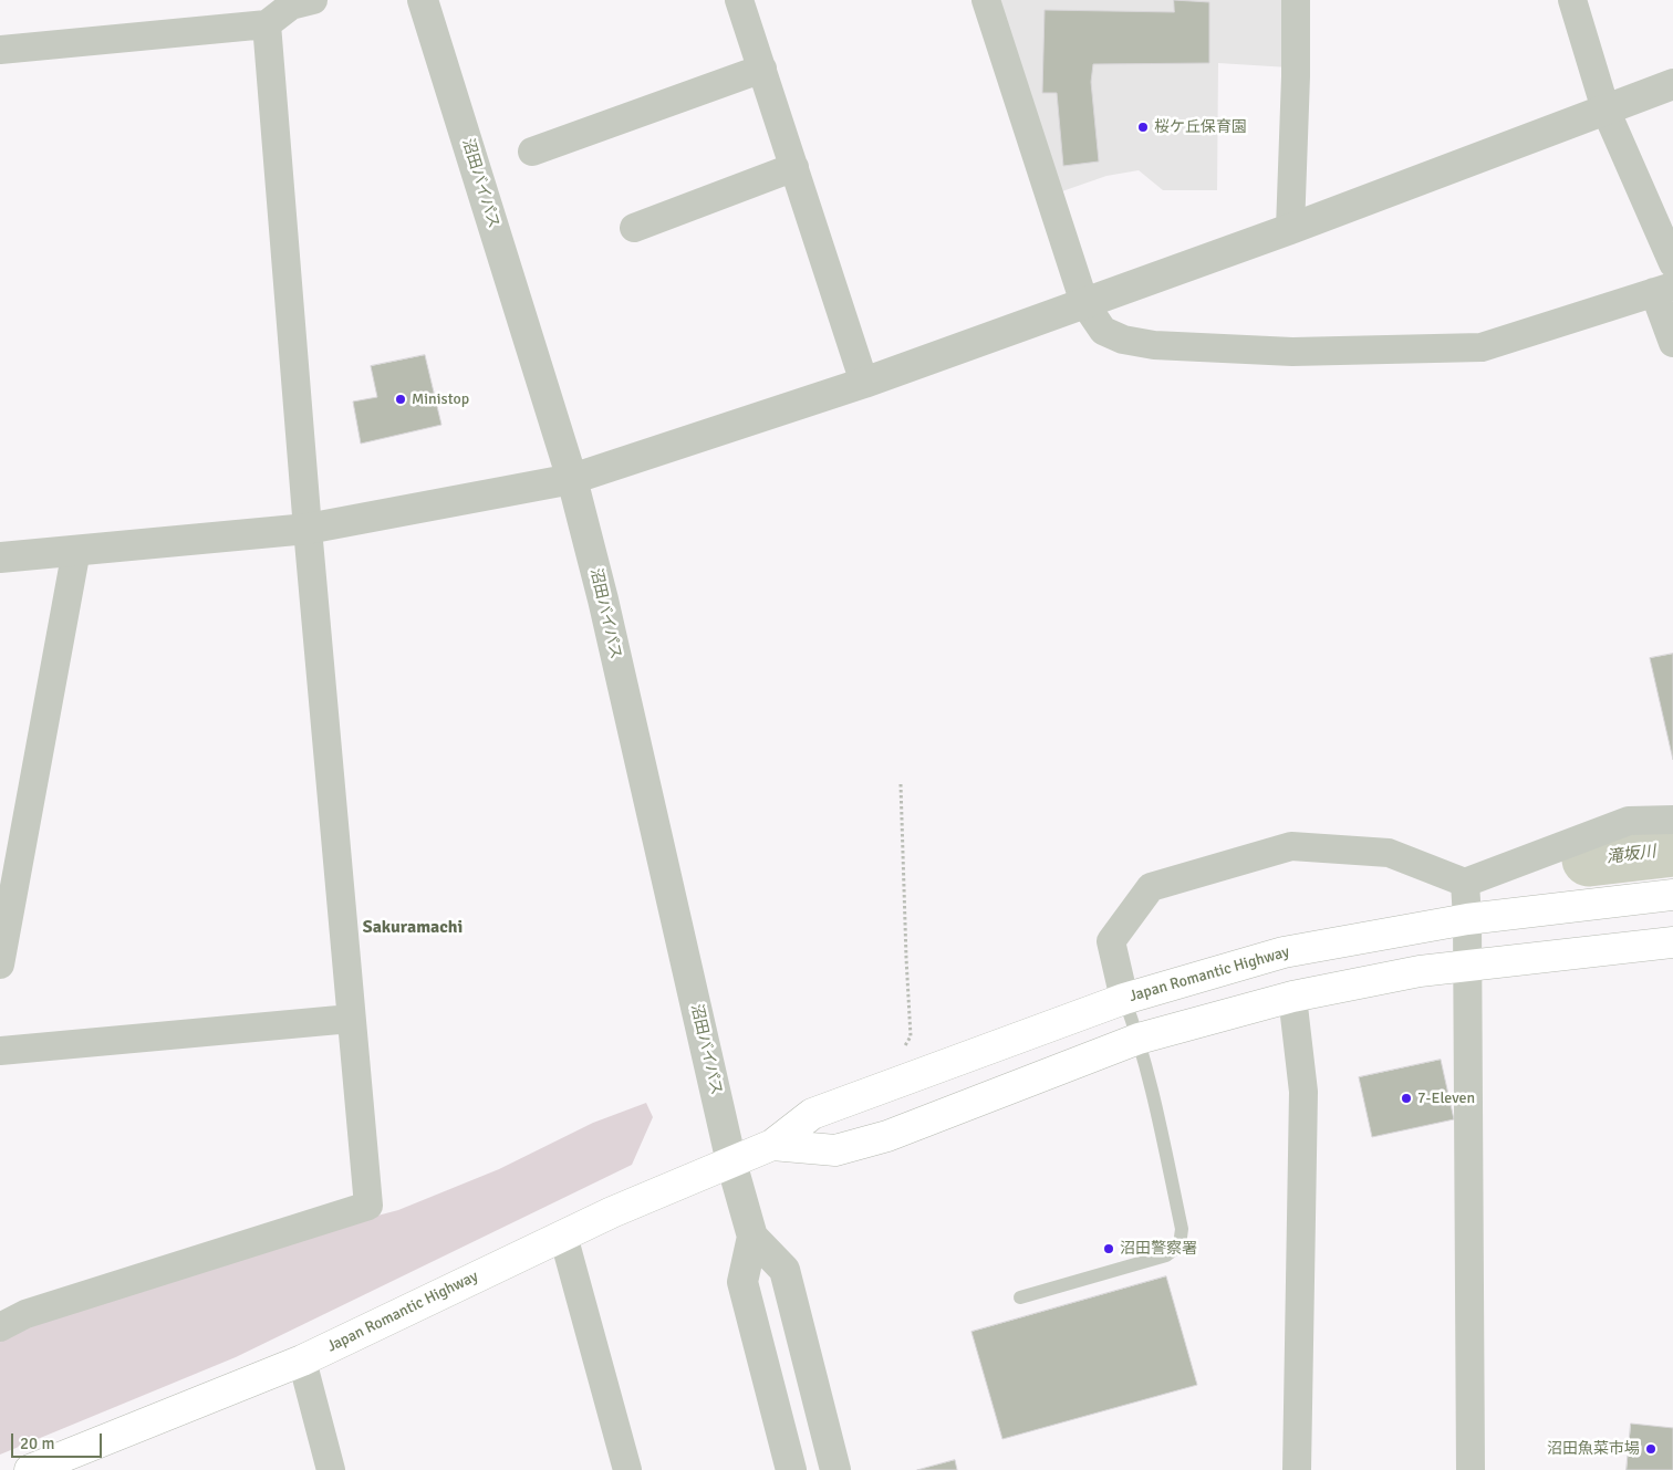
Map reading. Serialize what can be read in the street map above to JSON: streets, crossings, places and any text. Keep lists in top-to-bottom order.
{
  "streets": {
    "highway": ["Japan Romantic Highway"],
    "street": ["沼田バイパス"]
  },
  "crossings": [
    ["沼田バイパス", "Japan Romantic Highway"]
  ],
  "districts": ["Sakuramachi"],
  "water": ["滝坂川"],
  "places": [
    "桜ケ丘保育園",
    "Ministop",
    "7-Eleven",
    "沼田警察署",
    "沼田魚菜市場"
  ],
  "scale_bar": "20 m"
}
